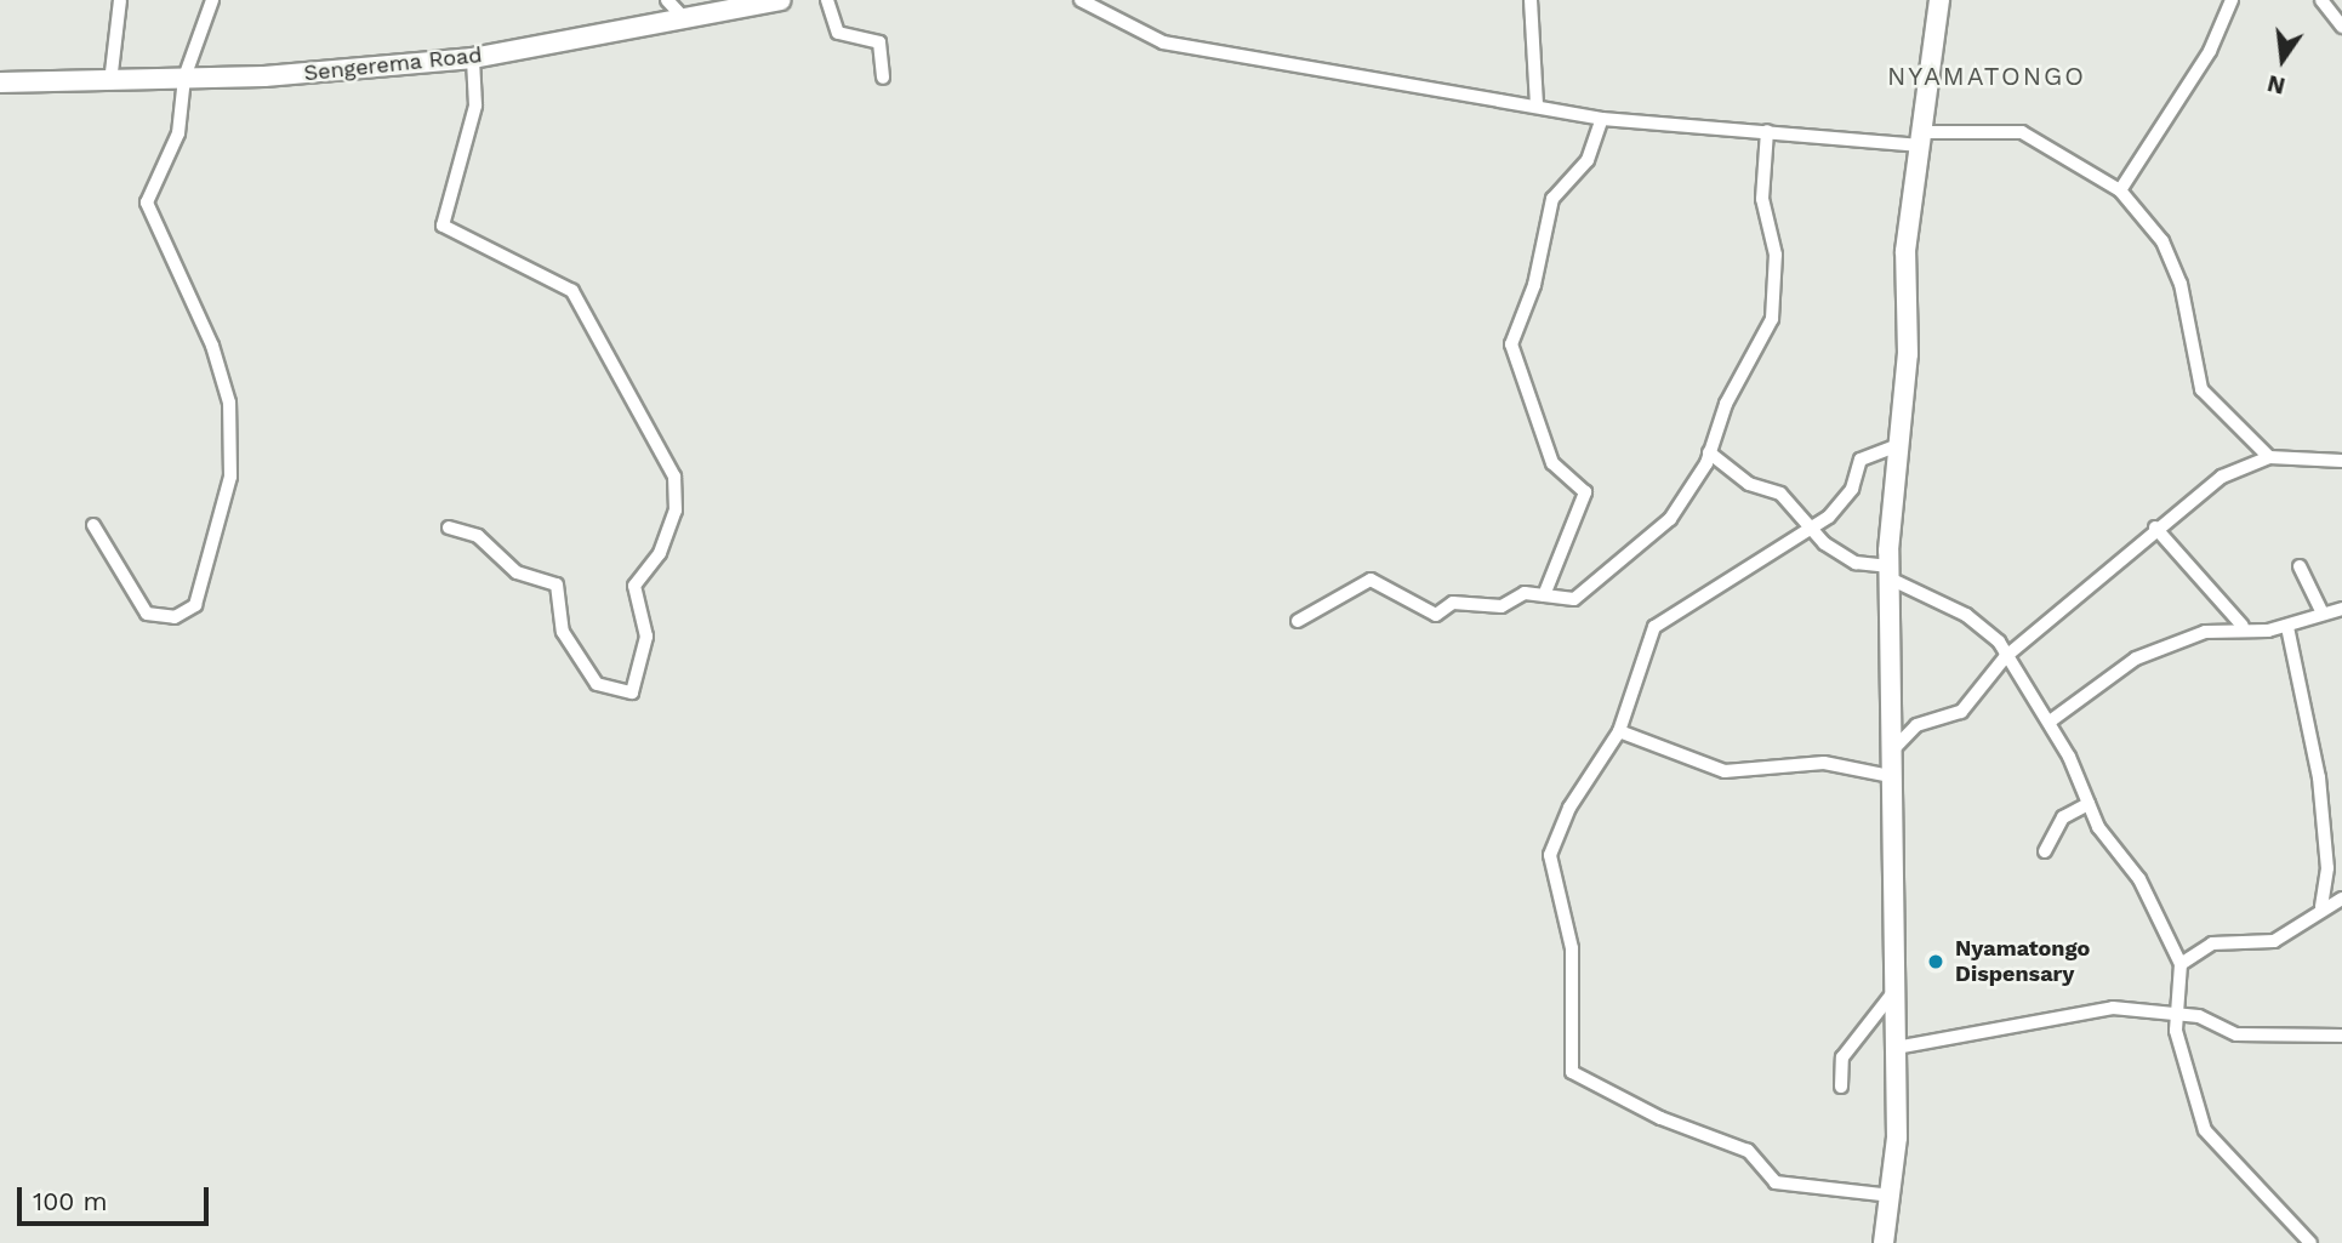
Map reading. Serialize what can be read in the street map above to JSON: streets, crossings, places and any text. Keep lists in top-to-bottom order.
{
  "streets": {
    "street": ["Sengerema Road"]
  },
  "districts": ["NYAMATONGO"],
  "places": ["Nyamatongo Dispensary"],
  "scale_bar": "100 m",
  "north": "bottom"
}
